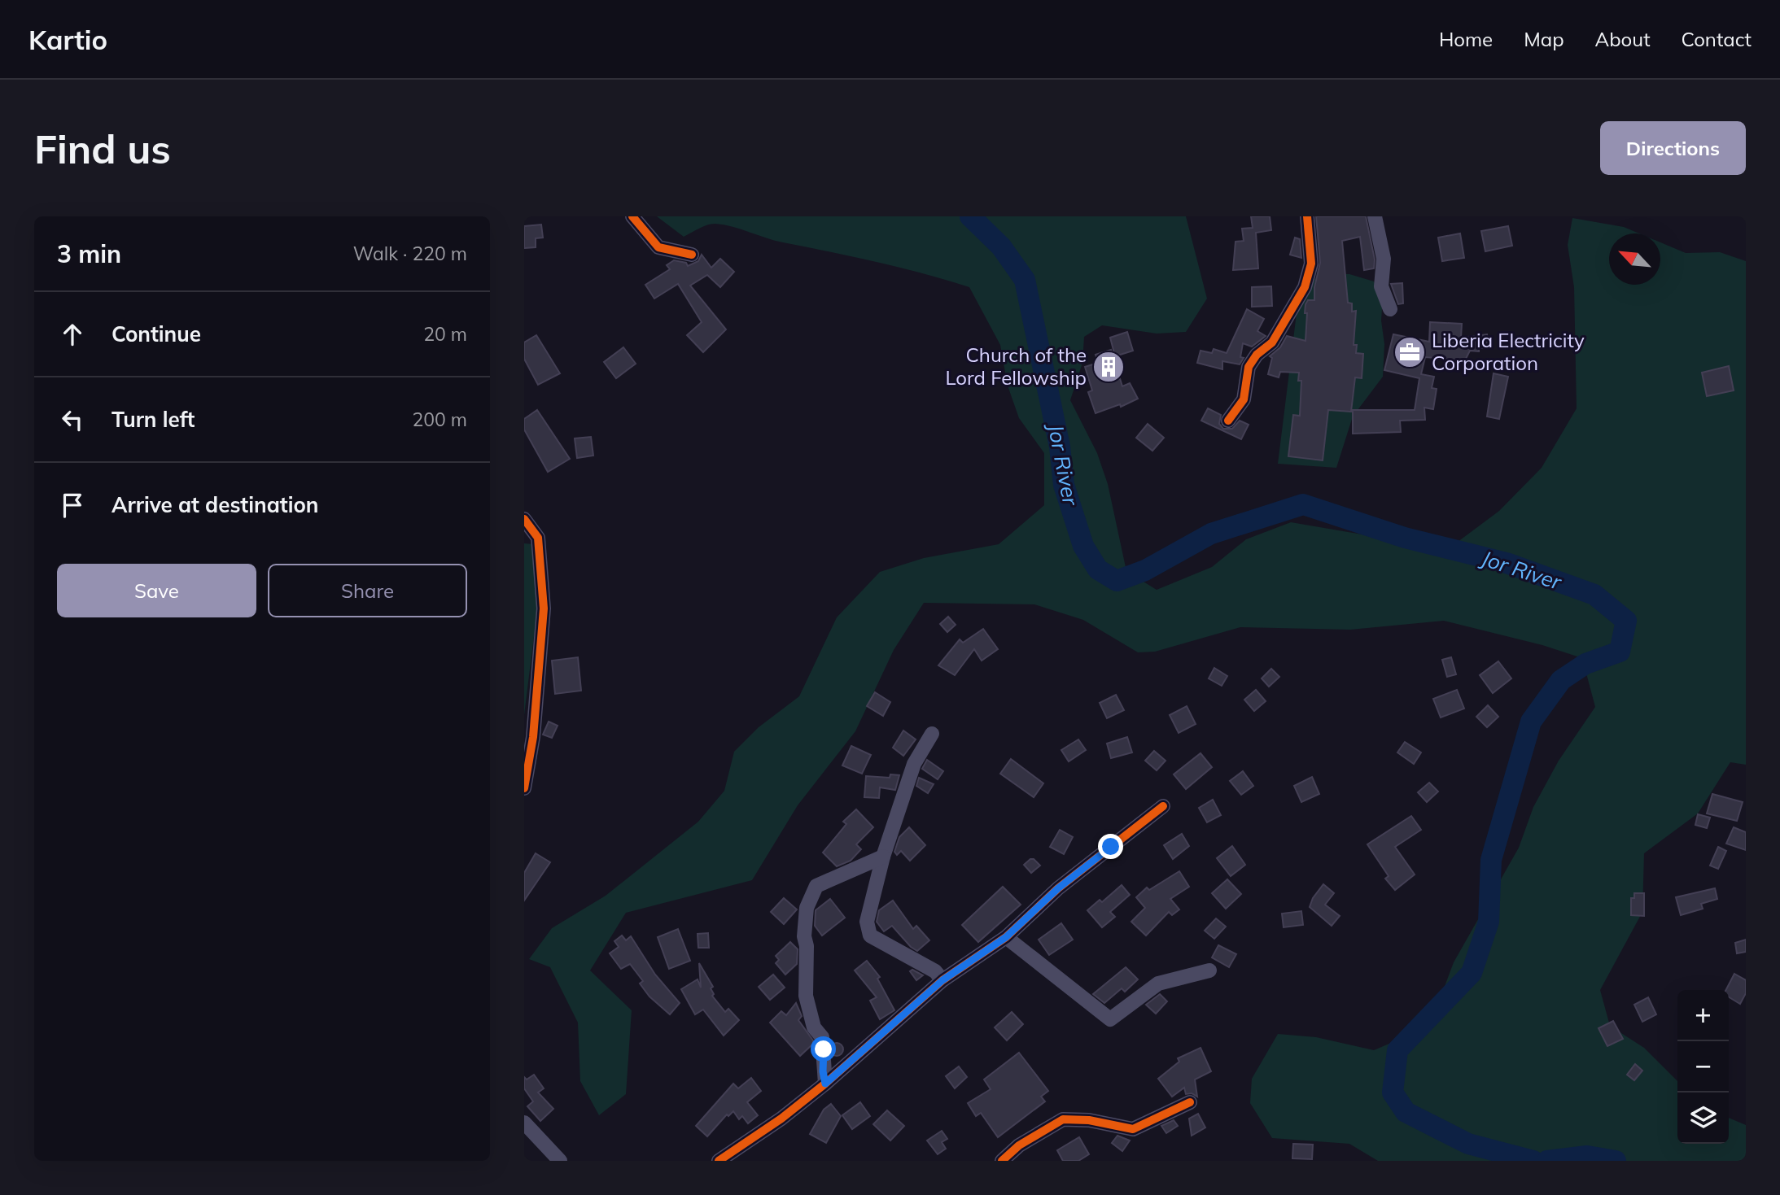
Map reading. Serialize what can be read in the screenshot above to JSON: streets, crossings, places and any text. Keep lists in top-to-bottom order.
{
  "water": ["Jor River"],
  "places": {
    "office": ["Liberia Electricity Corporation"],
    "building": ["Church of the Lord Fellowship"]
  },
  "north": "top left",
  "page": {
    "header": "Kartio",
    "nav": [
      "Home",
      "Map",
      "About",
      "Contact"
    ],
    "buttons": [
      "Directions",
      ["Save", "Share"]
    ],
    "title": "Find us",
    "heading": ["3 min", "Walk · 220 m"],
    "list": [
      ["Continue", "20 m"],
      ["Turn left", "200 m"],
      "Arrive at destination"
    ],
    "map_buttons": ["+", "−"]
  }
}
